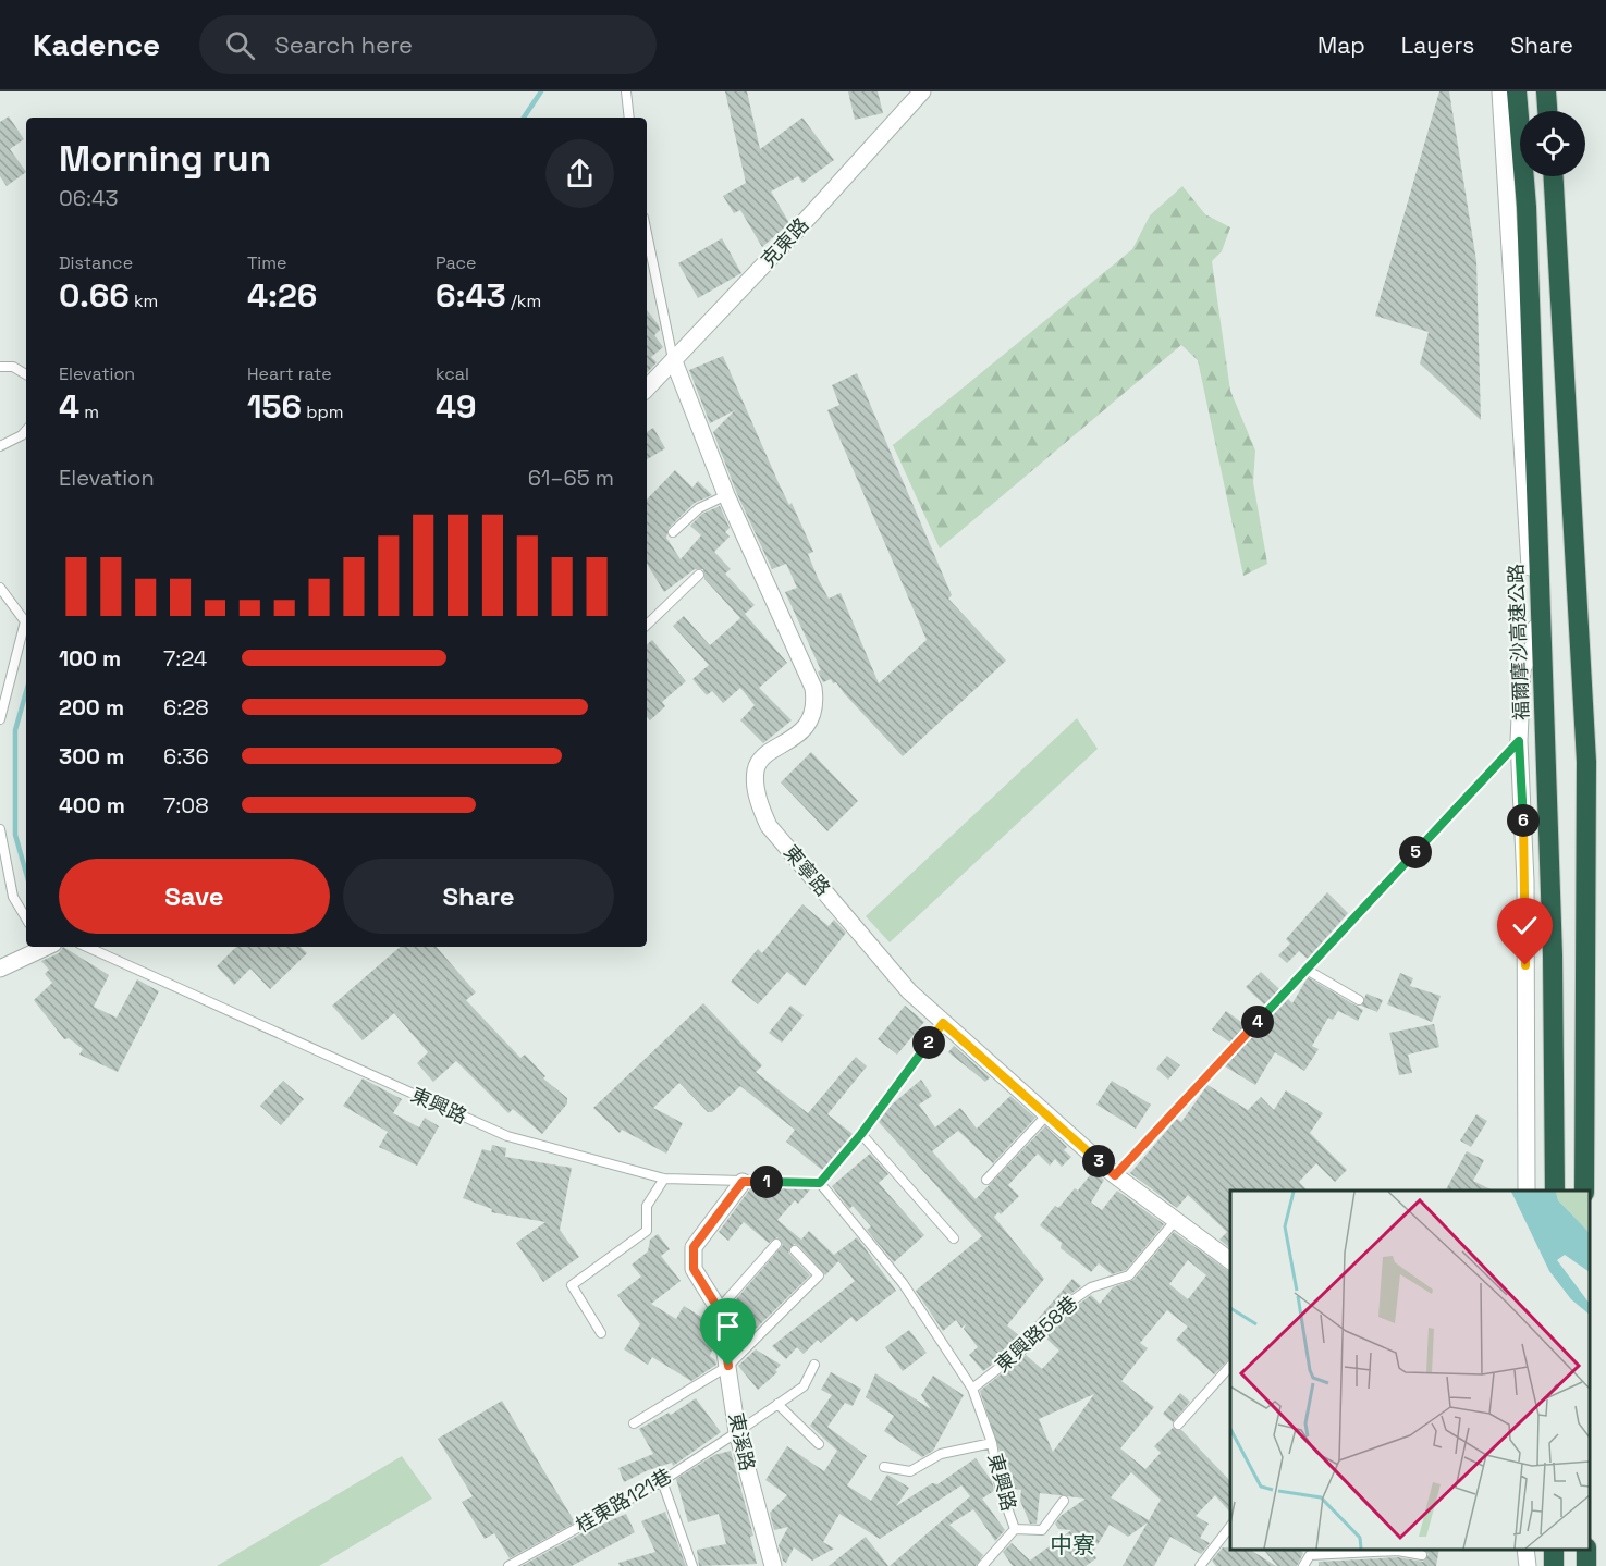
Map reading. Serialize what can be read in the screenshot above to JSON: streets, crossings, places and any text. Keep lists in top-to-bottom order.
{
  "streets": {
    "highway": ["福爾摩沙高速公路"],
    "street": ["克東路", "東寧路", "東溪路"],
    "lane": ["東興路", "東興路58巷", "桂東路121巷"]
  },
  "crossings": [
    ["克東路", "東寧路"],
    ["東寧路", "東興路58巷"],
    ["東興路", "東興路58巷"],
    ["東興路", "東溪路"],
    ["東溪路", "桂東路121巷"]
  ],
  "districts": ["中寮"],
  "page": {
    "header": "Kadence",
    "search": "Search here",
    "nav": ["Map", "Layers", "Share"],
    "heading": ["Morning run", "06:43"],
    "stats": [
      ["Distance", "0.66 km"],
      ["Time", "4:26"],
      ["Pace", "6:43 /km"],
      ["Elevation", "4 m"],
      ["Heart rate", "156 bpm"],
      ["kcal", "49"]
    ],
    "chart": ["Elevation", "61–65 m"],
    "list": [
      {
        "name": "100 m",
        "note": "7:24"
      },
      {
        "name": "200 m",
        "note": "6:28"
      },
      {
        "name": "300 m",
        "note": "6:36"
      },
      {
        "name": "400 m",
        "note": "7:08"
      }
    ],
    "pins": [
      "6",
      "5",
      "4",
      "2",
      "3",
      "1"
    ],
    "buttons": ["Save", "Share"]
  }
}
